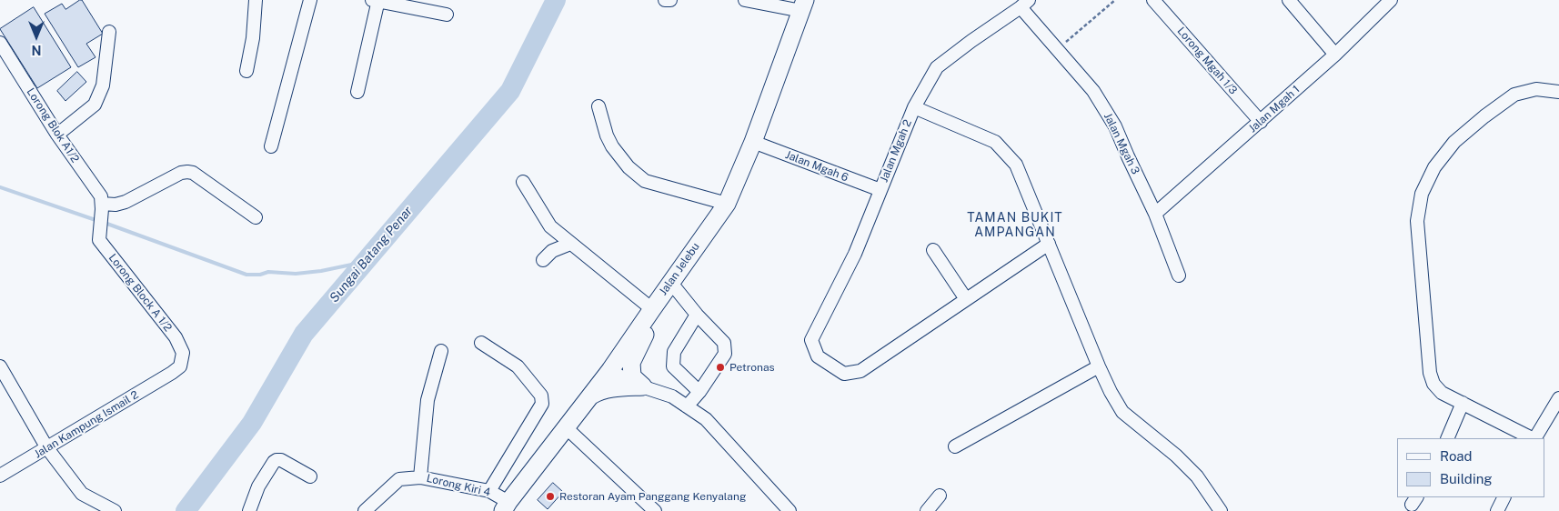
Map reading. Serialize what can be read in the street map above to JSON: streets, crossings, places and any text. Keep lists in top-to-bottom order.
{
  "streets": {
    "main road": ["Jalan Jelebu"],
    "street": [
      "Lorong Mgah 1/3",
      "Jalan Mgah 1",
      "Lorong Blok A1/2",
      "Jalan Mgah 3",
      "Jalan Mgah 2",
      "Jalan Mgah 6",
      "Lorong Block A 1/2",
      "Jalan Kampung Ismail 2",
      "Lorong Kiri 4"
    ]
  },
  "crossings": [
    ["Lorong Mgah 1/3", "Jalan Mgah 1"],
    ["Jalan Mgah 1", "Jalan Mgah 3"],
    ["Lorong Blok A1/2", "Lorong Block A 1/2"],
    ["Jalan Mgah 3", "Jalan Mgah 2"],
    ["Jalan Mgah 2", "Jalan Mgah 6"],
    ["Jalan Mgah 6", "Jalan Jelebu"],
    ["Jalan Jelebu", "Lorong Kiri 4"],
    ["Lorong Block A 1/2", "Jalan Kampung Ismail 2"]
  ],
  "districts": ["TAMAN BUKIT AMPANGAN"],
  "water": ["Sungai Batang Penar"],
  "places": ["Petronas", "Restoran Ayam Panggang Kenyalang"],
  "legend": ["Road", "Building"],
  "north": "bottom"
}
